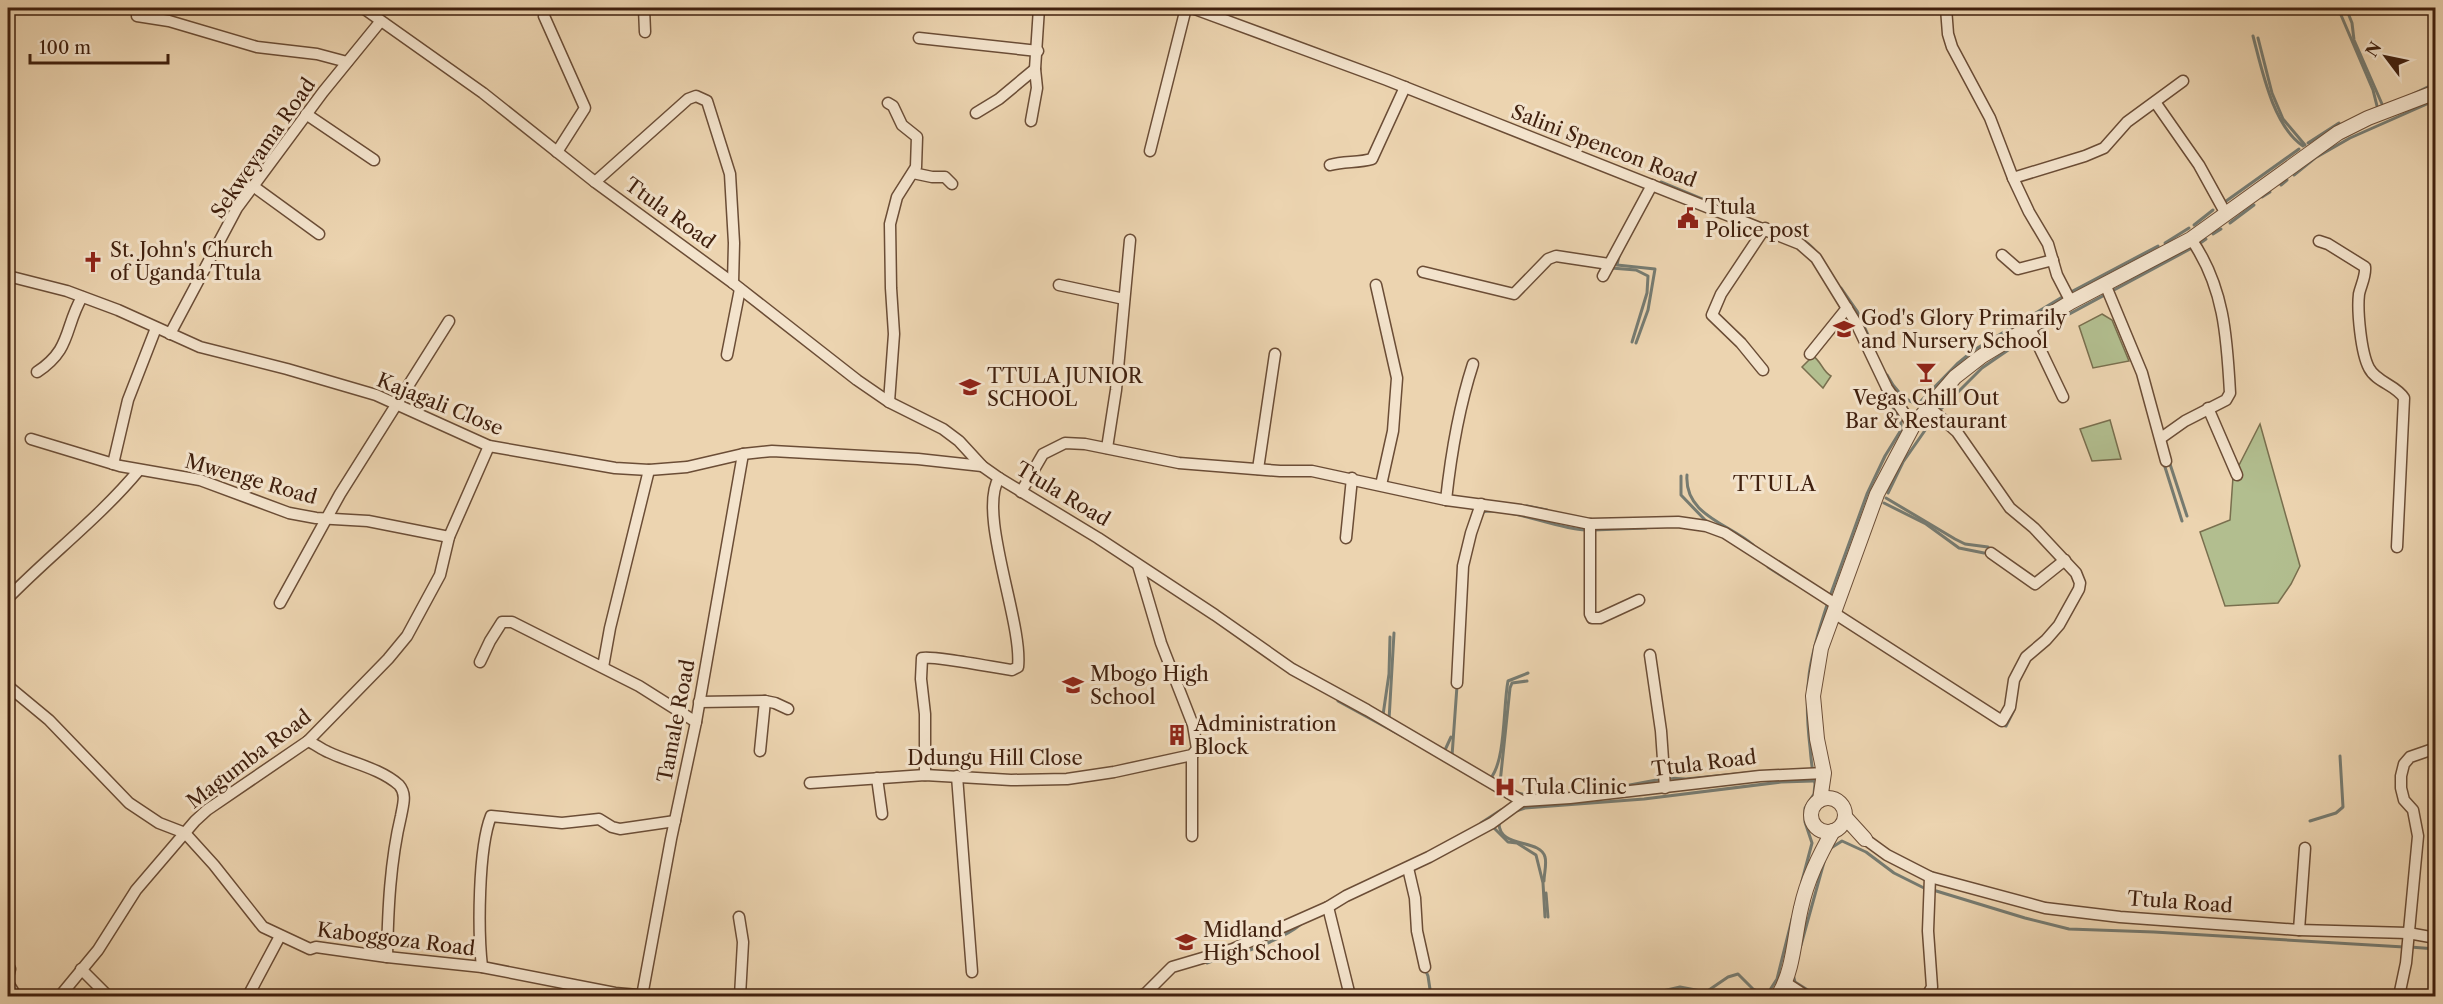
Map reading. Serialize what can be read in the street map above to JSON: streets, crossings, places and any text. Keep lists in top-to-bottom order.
{
  "streets": {
    "street": [
      "Salini Spencon Road",
      "Sekweyama Road",
      "Ttula Road",
      "Kajagali Close",
      "Mwenge Road",
      "Tamale Road",
      "Ddungu Hill Close",
      "Magumba Road",
      "Kaboggoza Road"
    ]
  },
  "crossings": [
    ["Sekweyama Road", "Ttula Road"],
    ["Sekweyama Road", "Kajagali Close"],
    ["Ttula Road", "Kajagali Close"],
    ["Kajagali Close", "Tamale Road"],
    ["Kajagali Close", "Magumba Road"],
    ["Mwenge Road", "Magumba Road"],
    ["Tamale Road", "Kaboggoza Road"],
    ["Magumba Road", "Kaboggoza Road"]
  ],
  "districts": ["TTULA"],
  "places": {
    "public building": ["Ttula Police post"],
    "church": ["St. John's Church of Uganda Ttula"],
    "school or university": [
      "God's Glory Primarily and Nursery School",
      "TTULA JUNIOR SCHOOL",
      "Mbogo High School",
      "Midland High School"
    ],
    "bar": ["Vegas Chill Out Bar & Restaurant"],
    "building": ["Administration Block"],
    "hospital": ["Tula Clinic"]
  },
  "scale_bar": "100 m",
  "north": "top left"
}
